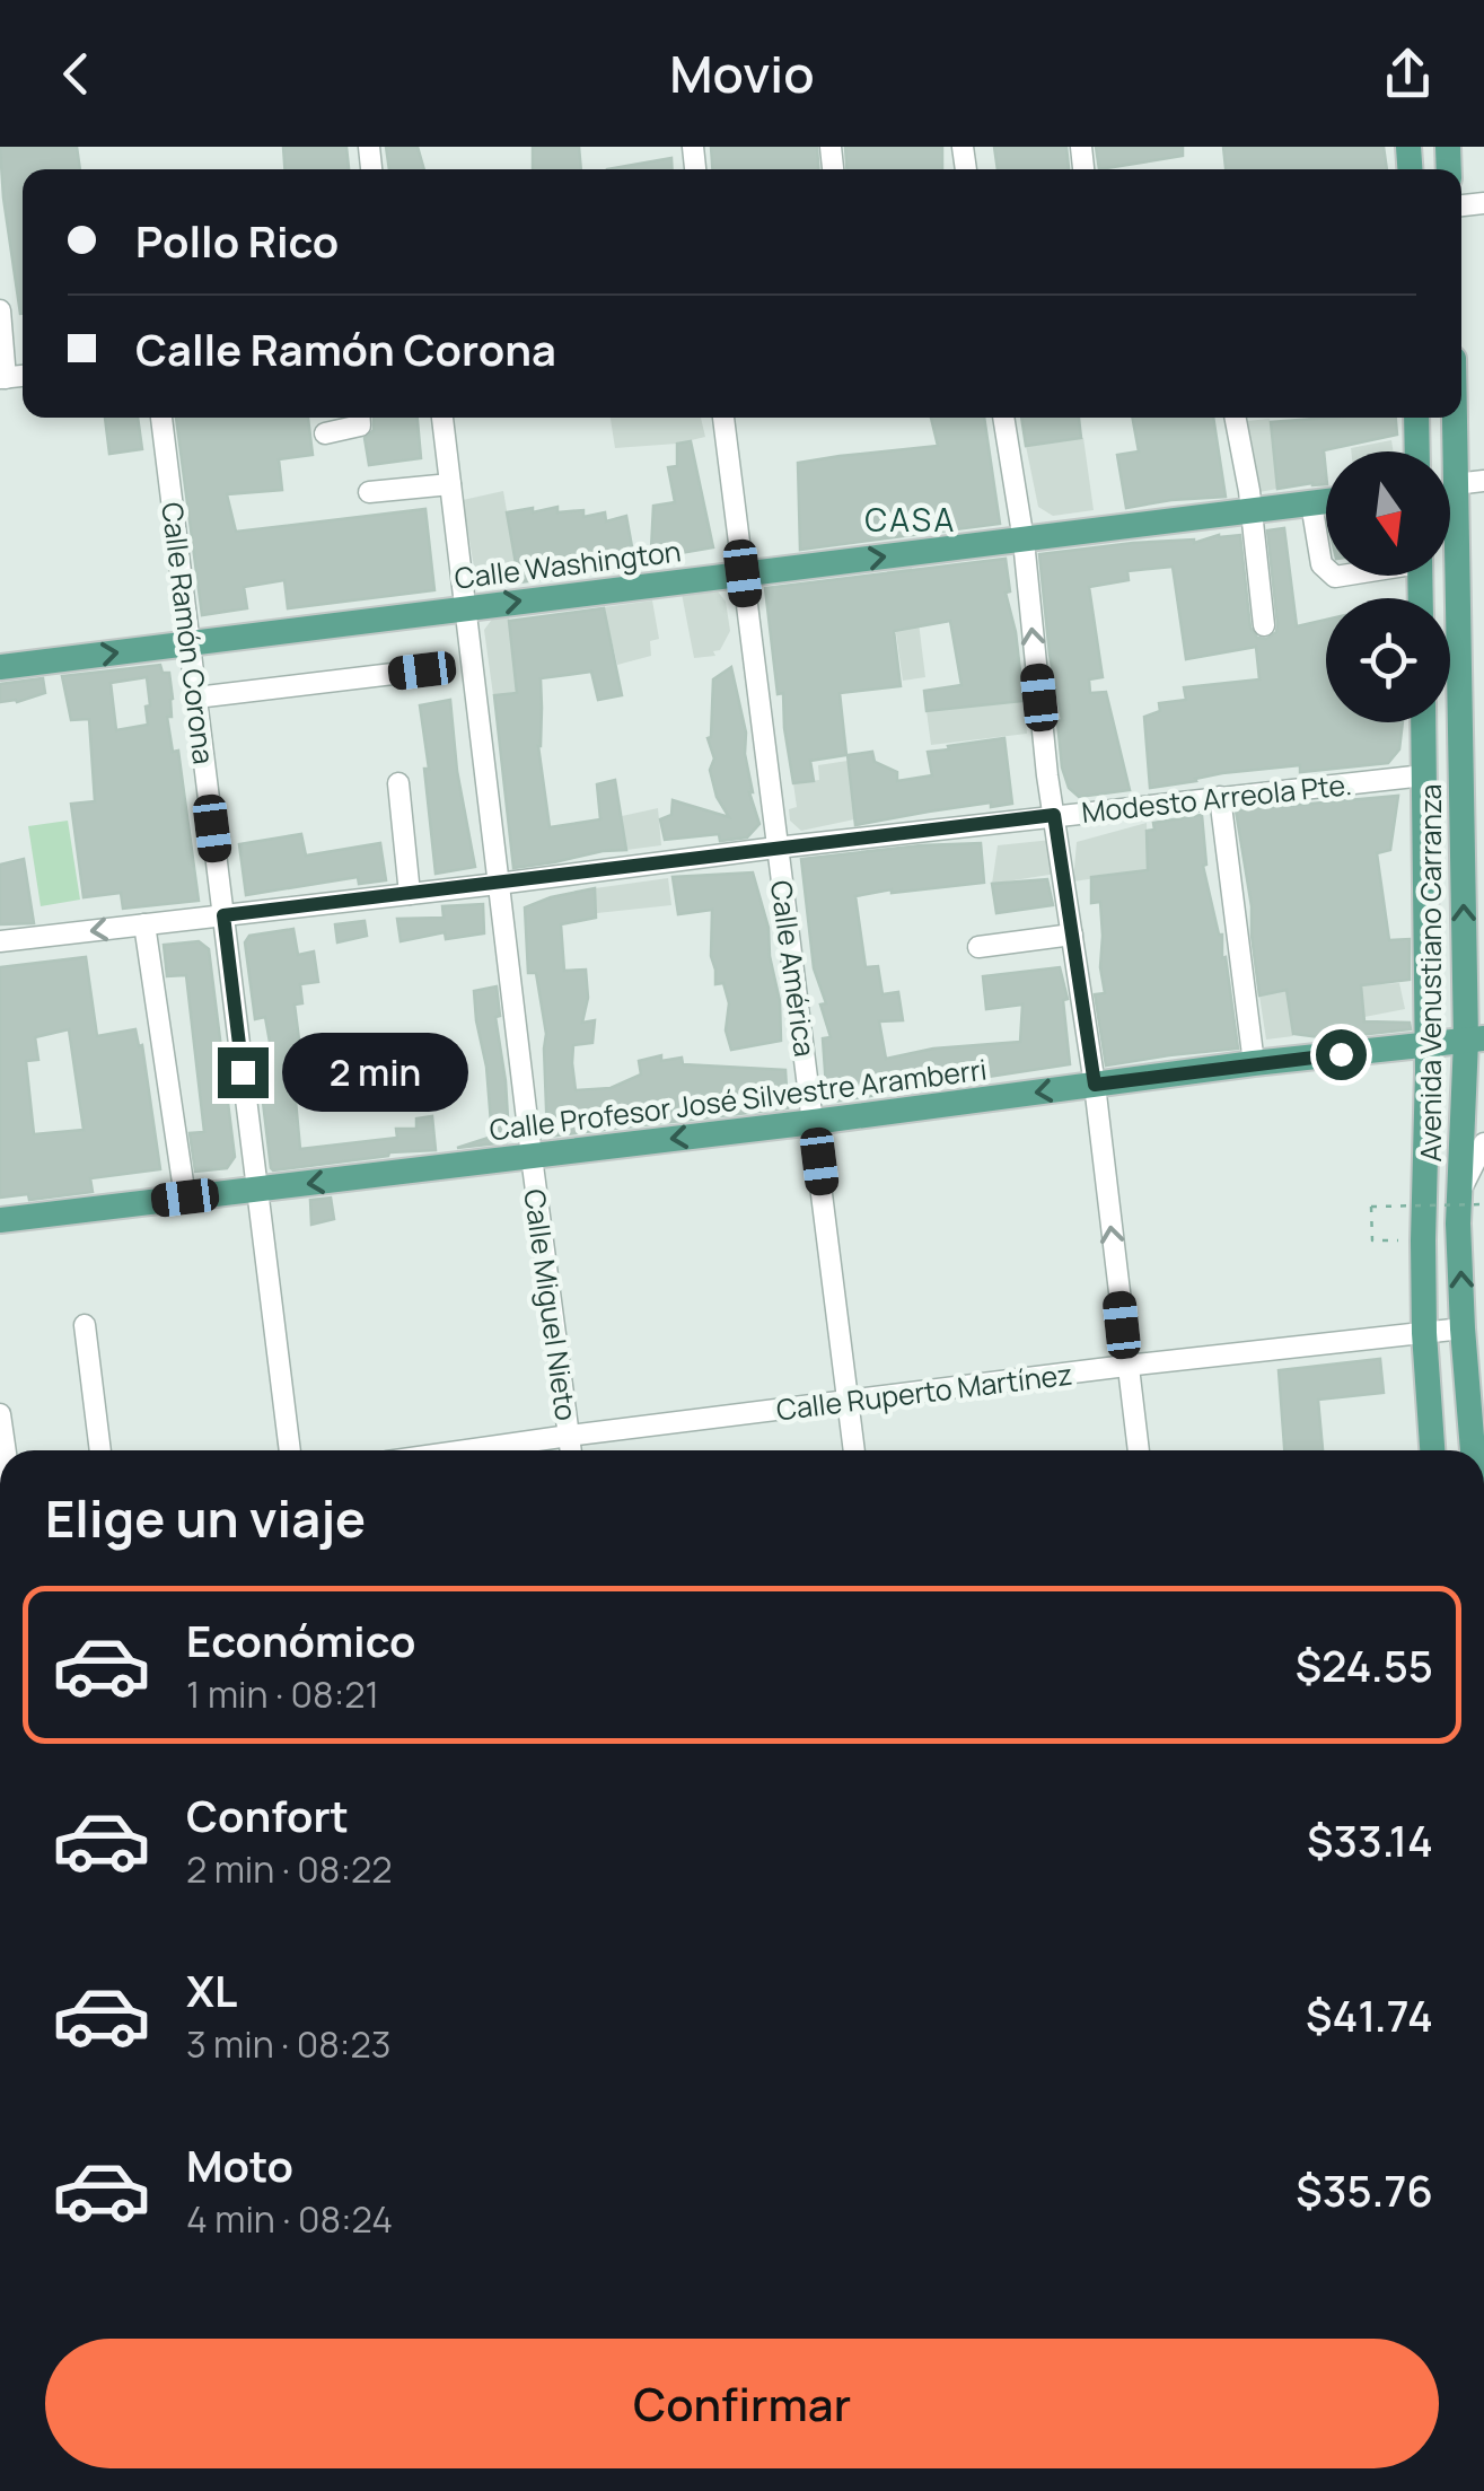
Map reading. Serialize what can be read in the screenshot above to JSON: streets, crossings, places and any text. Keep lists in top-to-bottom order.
{
  "streets": {
    "main road": ["Calle Washington", "Avenida Venustiano Carranza", "Calle Profesor José Silvestre Aramberri"],
    "street": [
      "Calle Ramón Corona",
      "Modesto Arreola Pte.",
      "Calle América",
      "Calle Miguel Nieto",
      "Calle Ruperto Martínez"
    ]
  },
  "crossings": [
    ["Calle Washington", "Calle Ramón Corona"],
    ["Calle Washington", "Calle América"],
    ["Calle Washington", "Calle Miguel Nieto"],
    ["Calle Ramón Corona", "Modesto Arreola Pte."],
    ["Calle Ramón Corona", "Calle Profesor José Silvestre Aramberri"],
    ["Modesto Arreola Pte.", "Calle América"],
    ["Modesto Arreola Pte.", "Avenida Venustiano Carranza"],
    ["Modesto Arreola Pte.", "Calle Miguel Nieto"],
    ["Calle América", "Calle Profesor José Silvestre Aramberri"],
    ["Calle América", "Calle Ruperto Martínez"],
    ["Avenida Venustiano Carranza", "Calle Profesor José Silvestre Aramberri"],
    ["Avenida Venustiano Carranza", "Calle Ruperto Martínez"],
    ["Calle Profesor José Silvestre Aramberri", "Calle Miguel Nieto"],
    ["Calle Miguel Nieto", "Calle Ruperto Martínez"]
  ],
  "one_way": ["Calle Washington", "Calle Profesor José Silvestre Aramberri"],
  "districts": ["CASA"],
  "north": "bottom",
  "page": {
    "header": "Movio",
    "banner": ["Pollo Rico", "Calle Ramón Corona"],
    "bubble": "2 min",
    "heading": "Elige un viaje",
    "list": [
      {
        "name": "Económico",
        "note": "1 min · 08:21",
        "value": "$24.55"
      },
      {
        "name": "Confort",
        "note": "2 min · 08:22",
        "value": "$33.14"
      },
      {
        "name": "XL",
        "note": "3 min · 08:23",
        "value": "$41.74"
      },
      {
        "name": "Moto",
        "note": "4 min · 08:24",
        "value": "$35.76"
      }
    ],
    "buttons": "Confirmar"
  }
}
